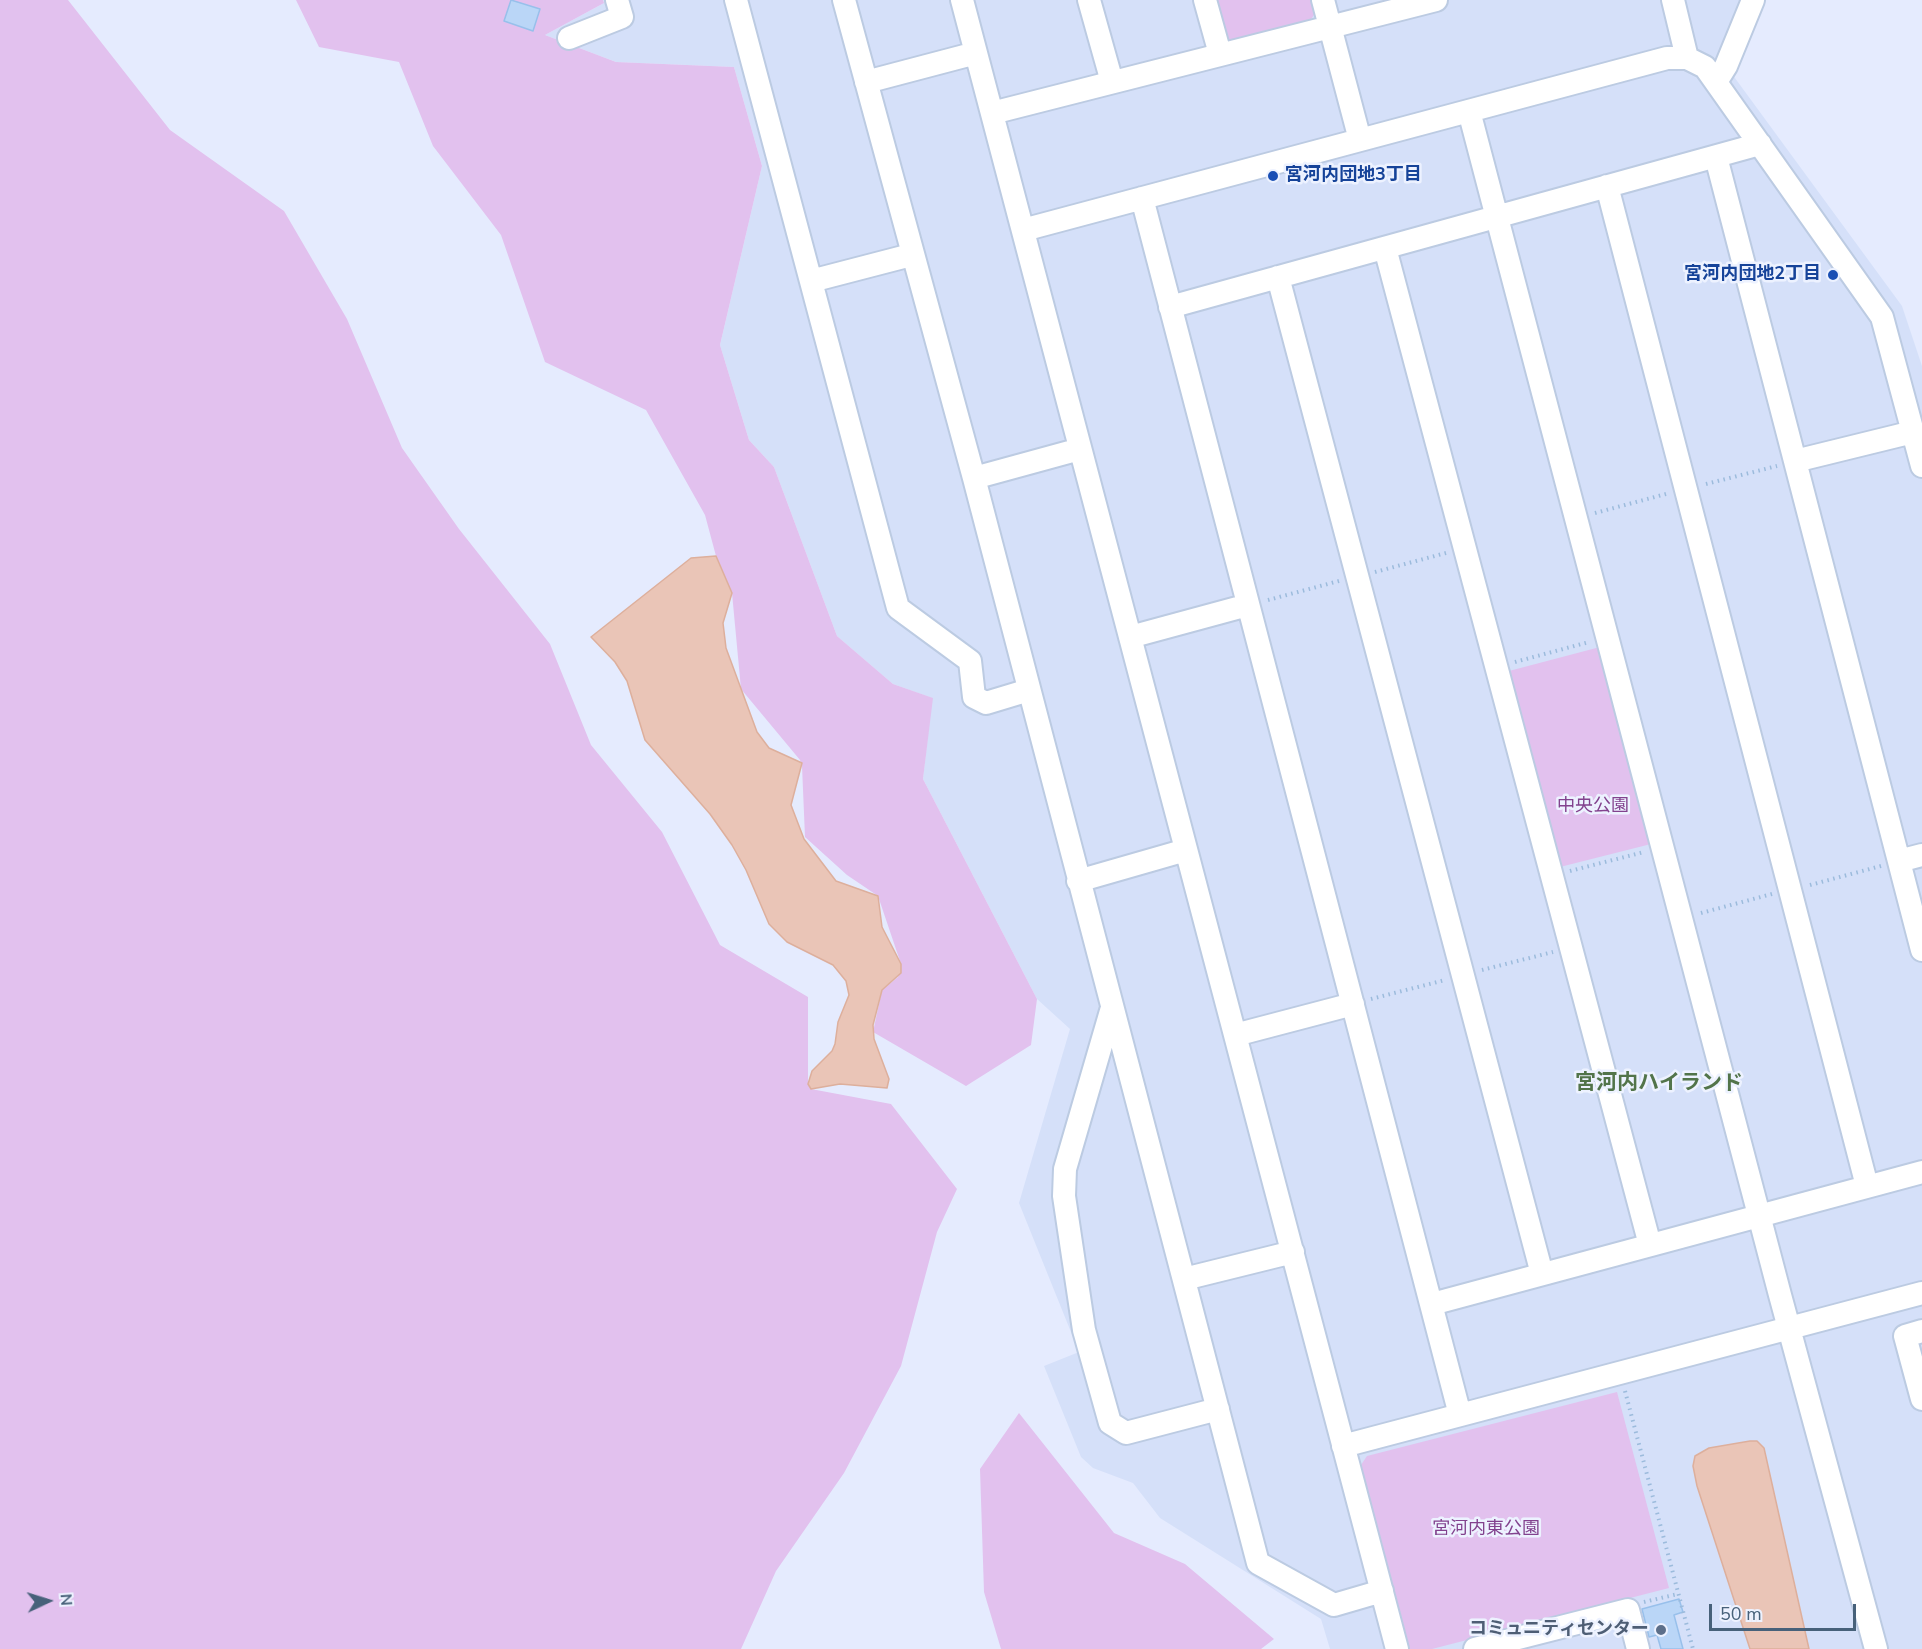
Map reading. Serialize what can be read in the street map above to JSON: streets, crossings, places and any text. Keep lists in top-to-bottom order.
{
  "districts": ["宮河内ハイランド"],
  "parks": ["中央公園", "宮河内東公園"],
  "places": ["宮河内団地3丁目", "宮河内団地2丁目", "コミュニティセンター"],
  "scale_bar": "50 m",
  "north": "right"
}
